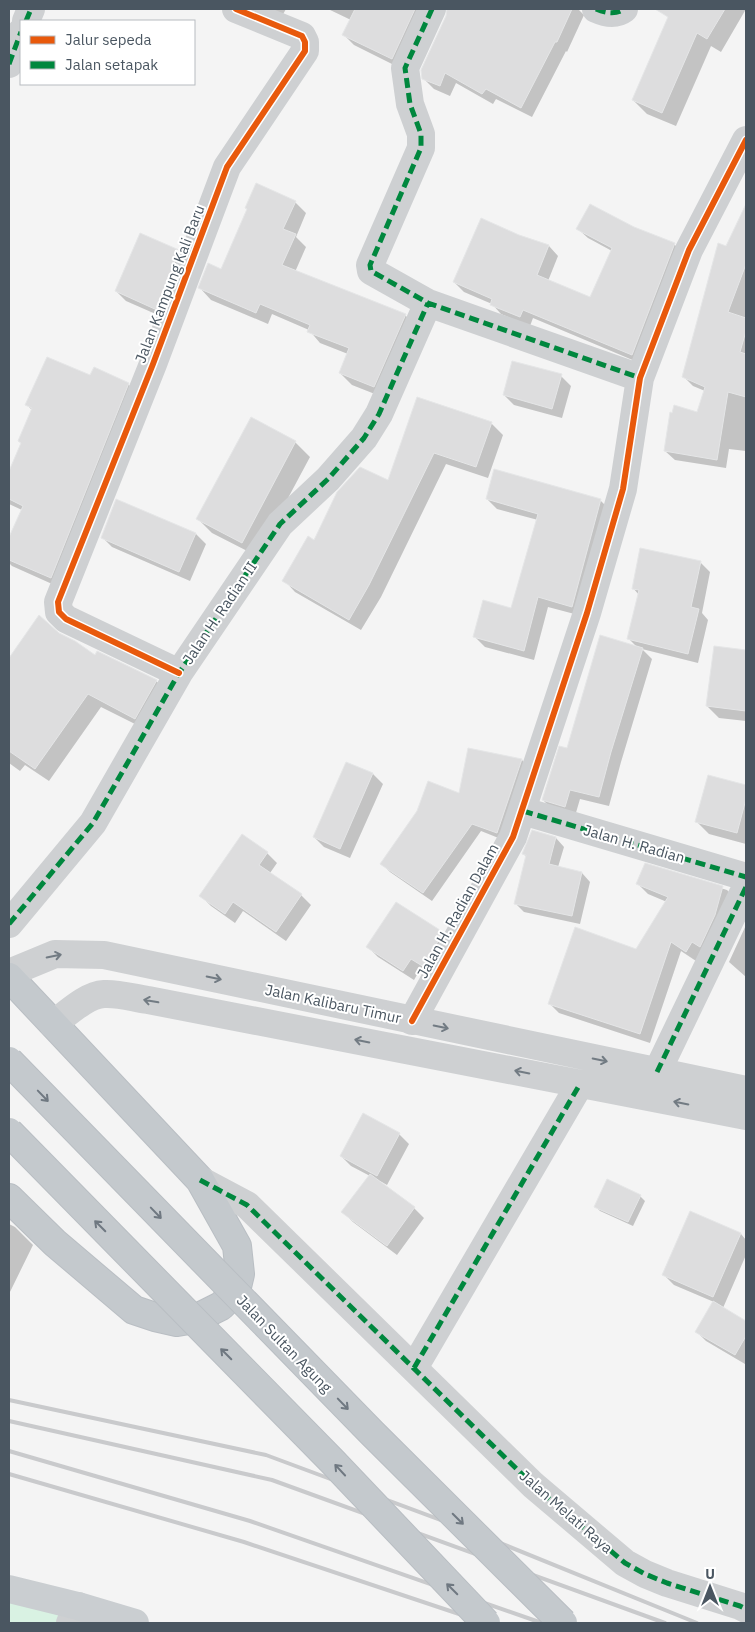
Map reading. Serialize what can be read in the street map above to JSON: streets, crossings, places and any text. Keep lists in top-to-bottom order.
{
  "streets": {
    "highway": ["Jalan Sultan Agung"],
    "street": [
      "Jalan Kampung Kali Baru",
      "Jalan H. Radian II",
      "Jalan H. Radian",
      "Jalan H. Radian Dalam",
      "Jalan Kalibaru Timur",
      "Jalan Melati Raya"
    ]
  },
  "crossings": [
    ["Jalan Kampung Kali Baru", "Jalan H. Radian II"],
    ["Jalan H. Radian", "Jalan H. Radian Dalam"],
    ["Jalan H. Radian Dalam", "Jalan Kalibaru Timur"]
  ],
  "legend": ["Jalur sepeda", "Jalan setapak"],
  "north": "top"
}
